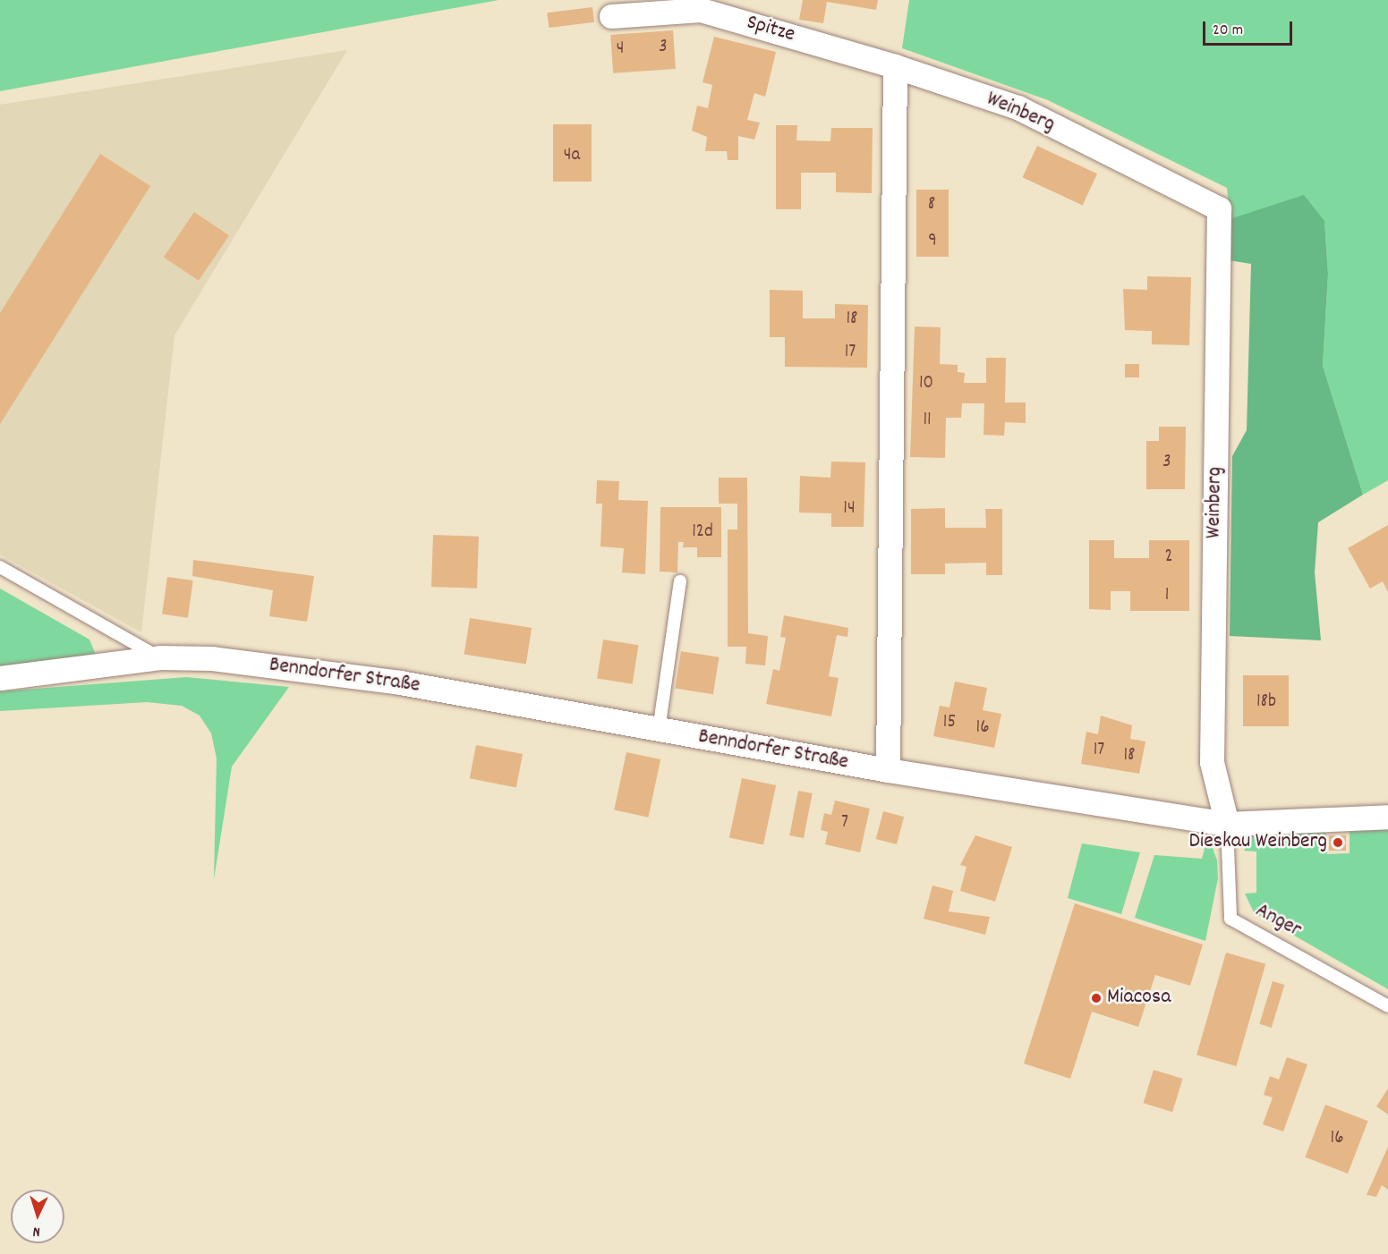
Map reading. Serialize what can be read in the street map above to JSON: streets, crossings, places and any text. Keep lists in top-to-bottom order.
{
  "streets": {
    "street": ["Spitze", "Weinberg", "Benndorfer Straße"],
    "lane": ["Anger"]
  },
  "crossings": [
    ["Spitze", "Weinberg"],
    ["Weinberg", "Benndorfer Straße"],
    ["Weinberg", "Anger"],
    ["Benndorfer Straße", "Anger"]
  ],
  "places": ["Dieskau Weinberg", "Miacosa"],
  "house_numbers": [
    "3",
    "4",
    "4a",
    "8",
    "9",
    "18",
    "17",
    "10",
    "11",
    "3",
    "14",
    "12d",
    "2",
    "1",
    "18b",
    "15",
    "16",
    "17",
    "18",
    "7",
    "16"
  ],
  "scale_bar": "20 m",
  "north": "bottom"
}
